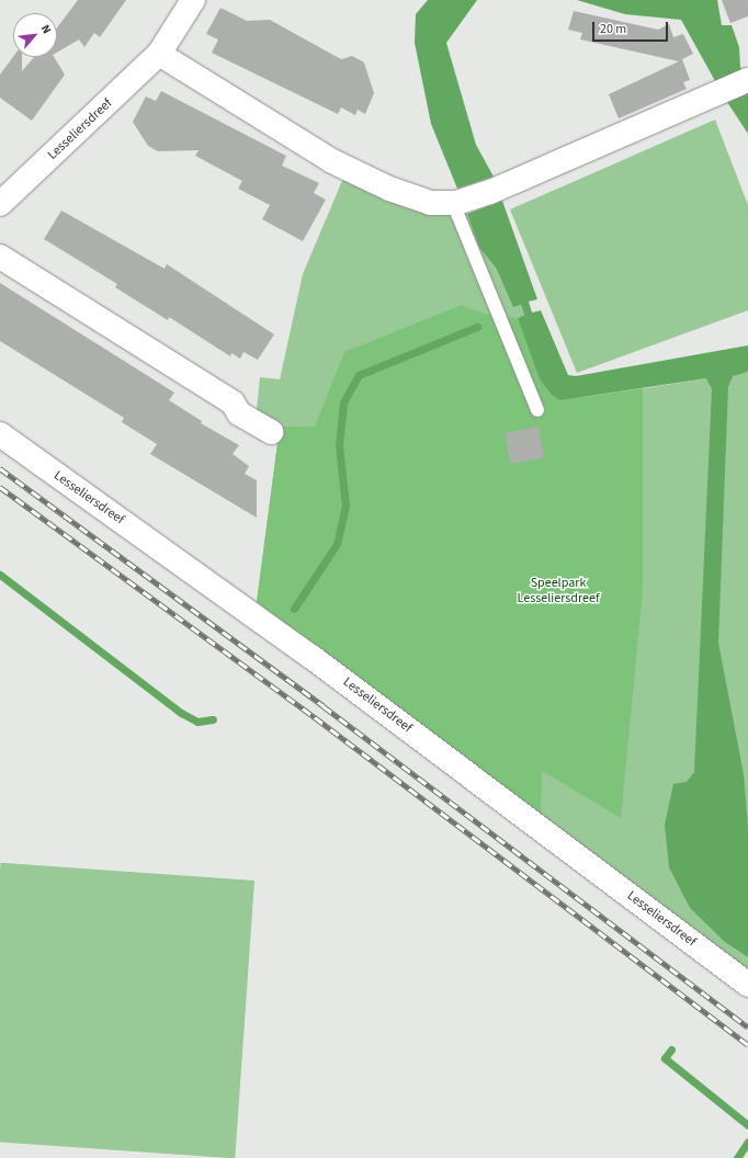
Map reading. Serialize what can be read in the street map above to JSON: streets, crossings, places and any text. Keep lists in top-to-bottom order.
{
  "streets": {
    "street": ["Lesseliersdreef"]
  },
  "parks": ["Speelpark Lesseliersdreef"],
  "scale_bar": "20 m",
  "north": "top right"
}
